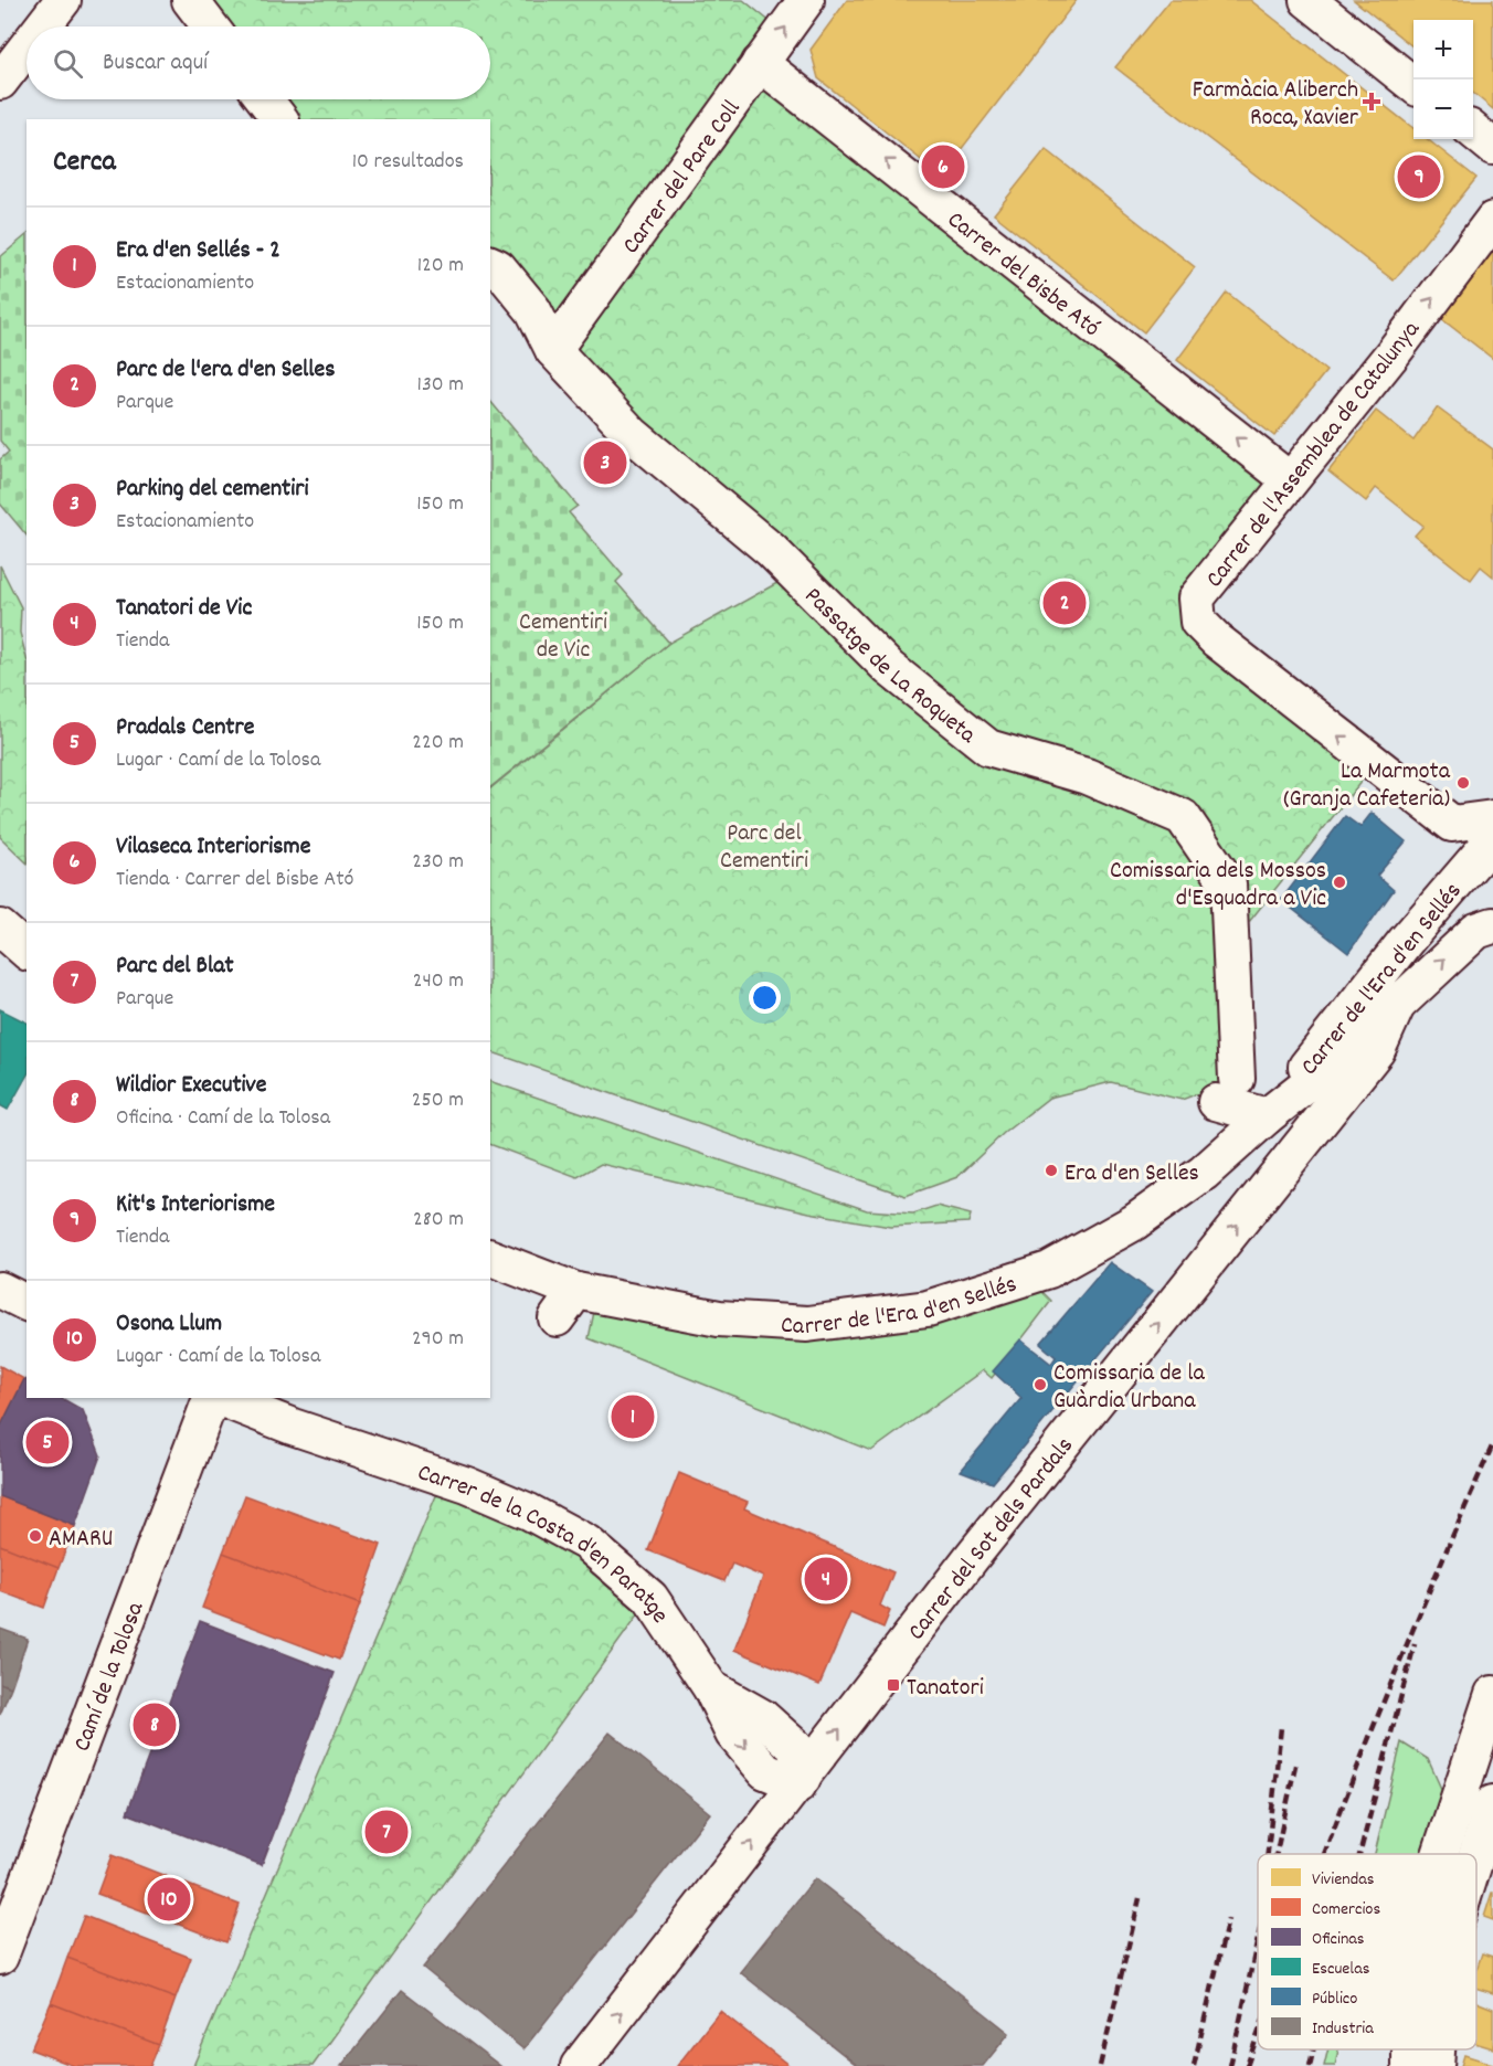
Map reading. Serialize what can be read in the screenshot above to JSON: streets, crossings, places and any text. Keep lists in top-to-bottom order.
{
  "streets": {
    "street": [
      "Carrer del Pare Coll",
      "Carrer del Bisbe Ató",
      "Carrer de l'Assemblea de Catalunya",
      "Passatge de La Roqueta",
      "Carrer de l'Era d'en Sellés",
      "Carrer del Sot dels Pardals",
      "Carrer de la Costa d'en Paratge",
      "Camí de la Tolosa"
    ]
  },
  "crossings": [
    ["Carrer del Pare Coll", "Carrer del Bisbe Ató"],
    ["Carrer del Pare Coll", "Passatge de La Roqueta"],
    ["Carrer del Bisbe Ató", "Carrer de l'Assemblea de Catalunya"],
    ["Passatge de La Roqueta", "Carrer de l'Era d'en Sellés"],
    ["Carrer de l'Era d'en Sellés", "Carrer del Sot dels Pardals"],
    ["Carrer del Sot dels Pardals", "Carrer de la Costa d'en Paratge"]
  ],
  "one_way": ["Carrer del Bisbe Ató", "Carrer del Sot dels Pardals"],
  "parks": ["Cementiri de Vic", "Parc del Cementiri"],
  "places": {
    "health": ["Farmàcia Aliberch Roca, Xavier"],
    "other": [
      "La Marmota (Granja Cafeteria)",
      "Comissaria dels Mossos d'Esquadra a Vic",
      "Era d'en Selles",
      "Comissaria de la Guàrdia Urbana",
      "AMARU"
    ],
    "transit": ["Tanatori"]
  },
  "legend": [
    "Viviendas",
    "Comercios",
    "Oficinas",
    "Escuelas",
    "Público",
    "Industria"
  ],
  "page": {
    "map_buttons": ["+", "−"],
    "search": "Buscar aquí",
    "heading": ["Cerca", "10 resultados"],
    "pins": [
      "6",
      "9",
      "3",
      "2",
      "1",
      "5",
      "4",
      "8",
      "7",
      "10"
    ],
    "list": [
      {
        "mark": "1",
        "name": "Era d'en Sellés - 2",
        "note": "Estacionamiento",
        "value": "120 m"
      },
      {
        "mark": "2",
        "name": "Parc de l'era d'en Selles",
        "note": "Parque",
        "value": "130 m"
      },
      {
        "mark": "3",
        "name": "Parking del cementiri",
        "note": "Estacionamiento",
        "value": "150 m"
      },
      {
        "mark": "4",
        "name": "Tanatori de Vic",
        "note": "Tienda",
        "value": "150 m"
      },
      {
        "mark": "5",
        "name": "Pradals Centre",
        "note": "Lugar · Camí de la Tolosa",
        "value": "220 m"
      },
      {
        "mark": "6",
        "name": "Vilaseca Interiorisme",
        "note": "Tienda · Carrer del Bisbe Ató",
        "value": "230 m"
      },
      {
        "mark": "7",
        "name": "Parc del Blat",
        "note": "Parque",
        "value": "240 m"
      },
      {
        "mark": "8",
        "name": "Wildior Executive",
        "note": "Oficina · Camí de la Tolosa",
        "value": "250 m"
      },
      {
        "mark": "9",
        "name": "Kit's Interiorisme",
        "note": "Tienda",
        "value": "280 m"
      },
      {
        "mark": "10",
        "name": "Osona Llum",
        "note": "Lugar · Camí de la Tolosa",
        "value": "290 m"
      }
    ]
  }
}
